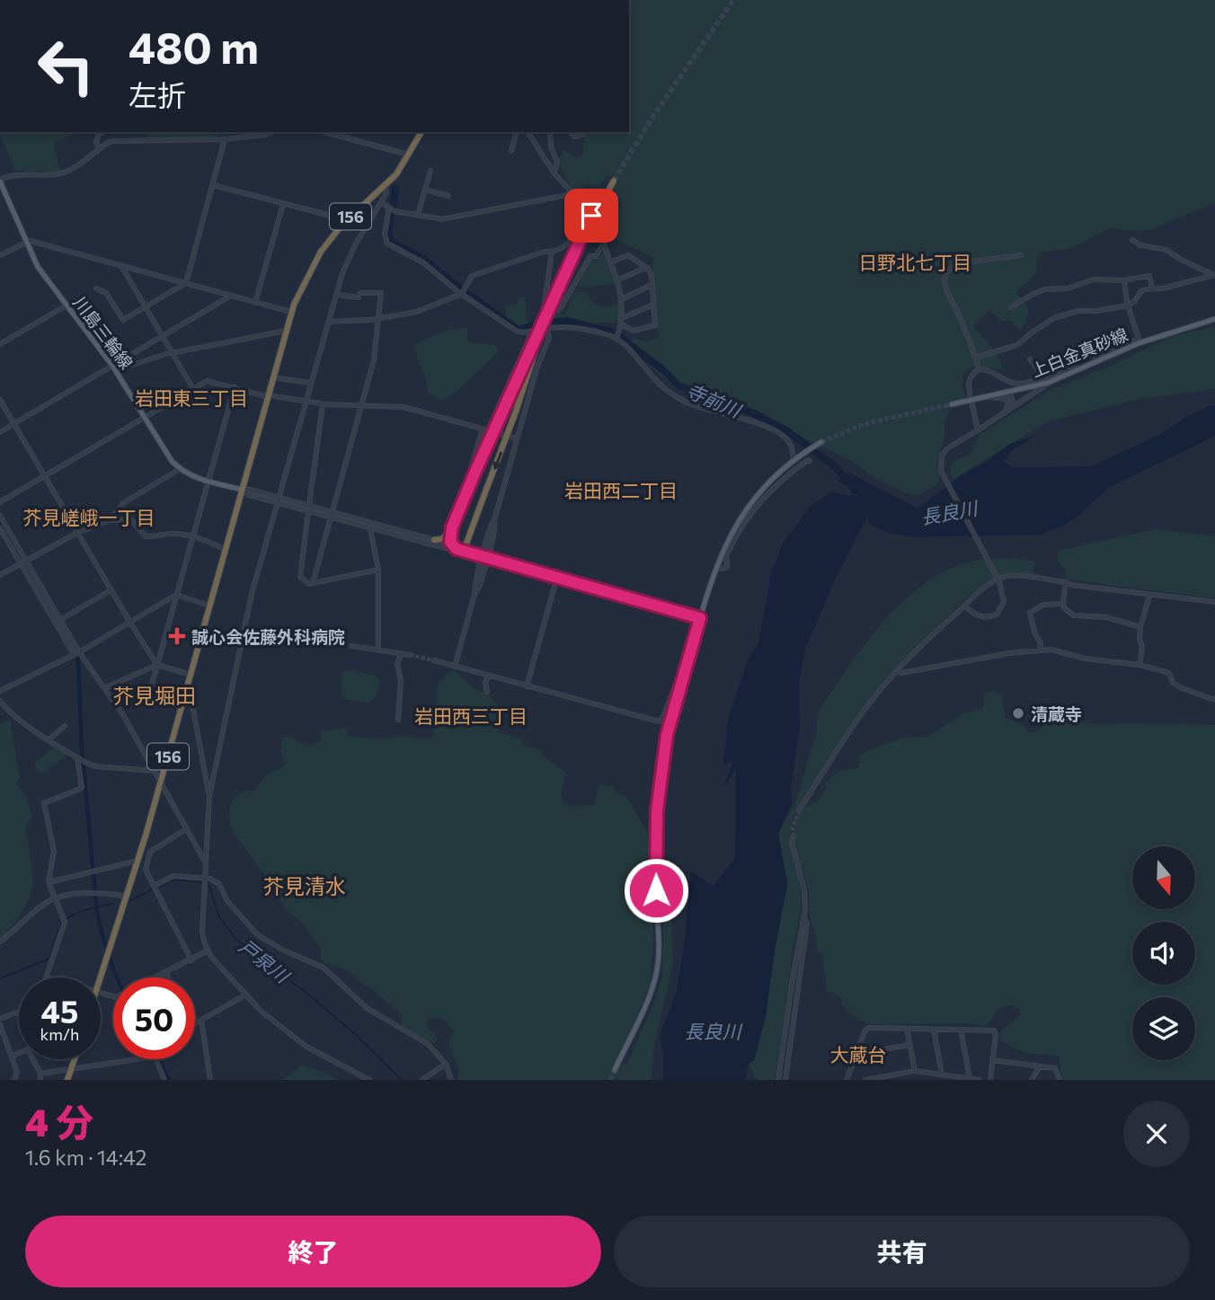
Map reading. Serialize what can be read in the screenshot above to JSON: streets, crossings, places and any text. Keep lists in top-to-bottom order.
{
  "streets": {
    "highway": ["156"],
    "main road": ["川島三輪線", "上白金真砂線"]
  },
  "crossings": [
    ["156", "川島三輪線"]
  ],
  "districts": [
    "日野北七丁目",
    "岩田東三丁目",
    "岩田西二丁目",
    "芥見嵯峨一丁目",
    "芥見堀田",
    "岩田西三丁目",
    "芥見清水",
    "大蔵台"
  ],
  "water": ["寺前川", "長良川", "戸泉川"],
  "places": {
    "health": ["誠心会佐藤外科病院"],
    "other": ["清蔵寺"]
  },
  "north": "bottom",
  "page": {
    "turn": ["480 m", "左折"],
    "speed": "45 km/h",
    "limit": "50",
    "heading": ["4 分", "1.6 km · 14:42"],
    "buttons": ["終了", "共有"]
  }
}
